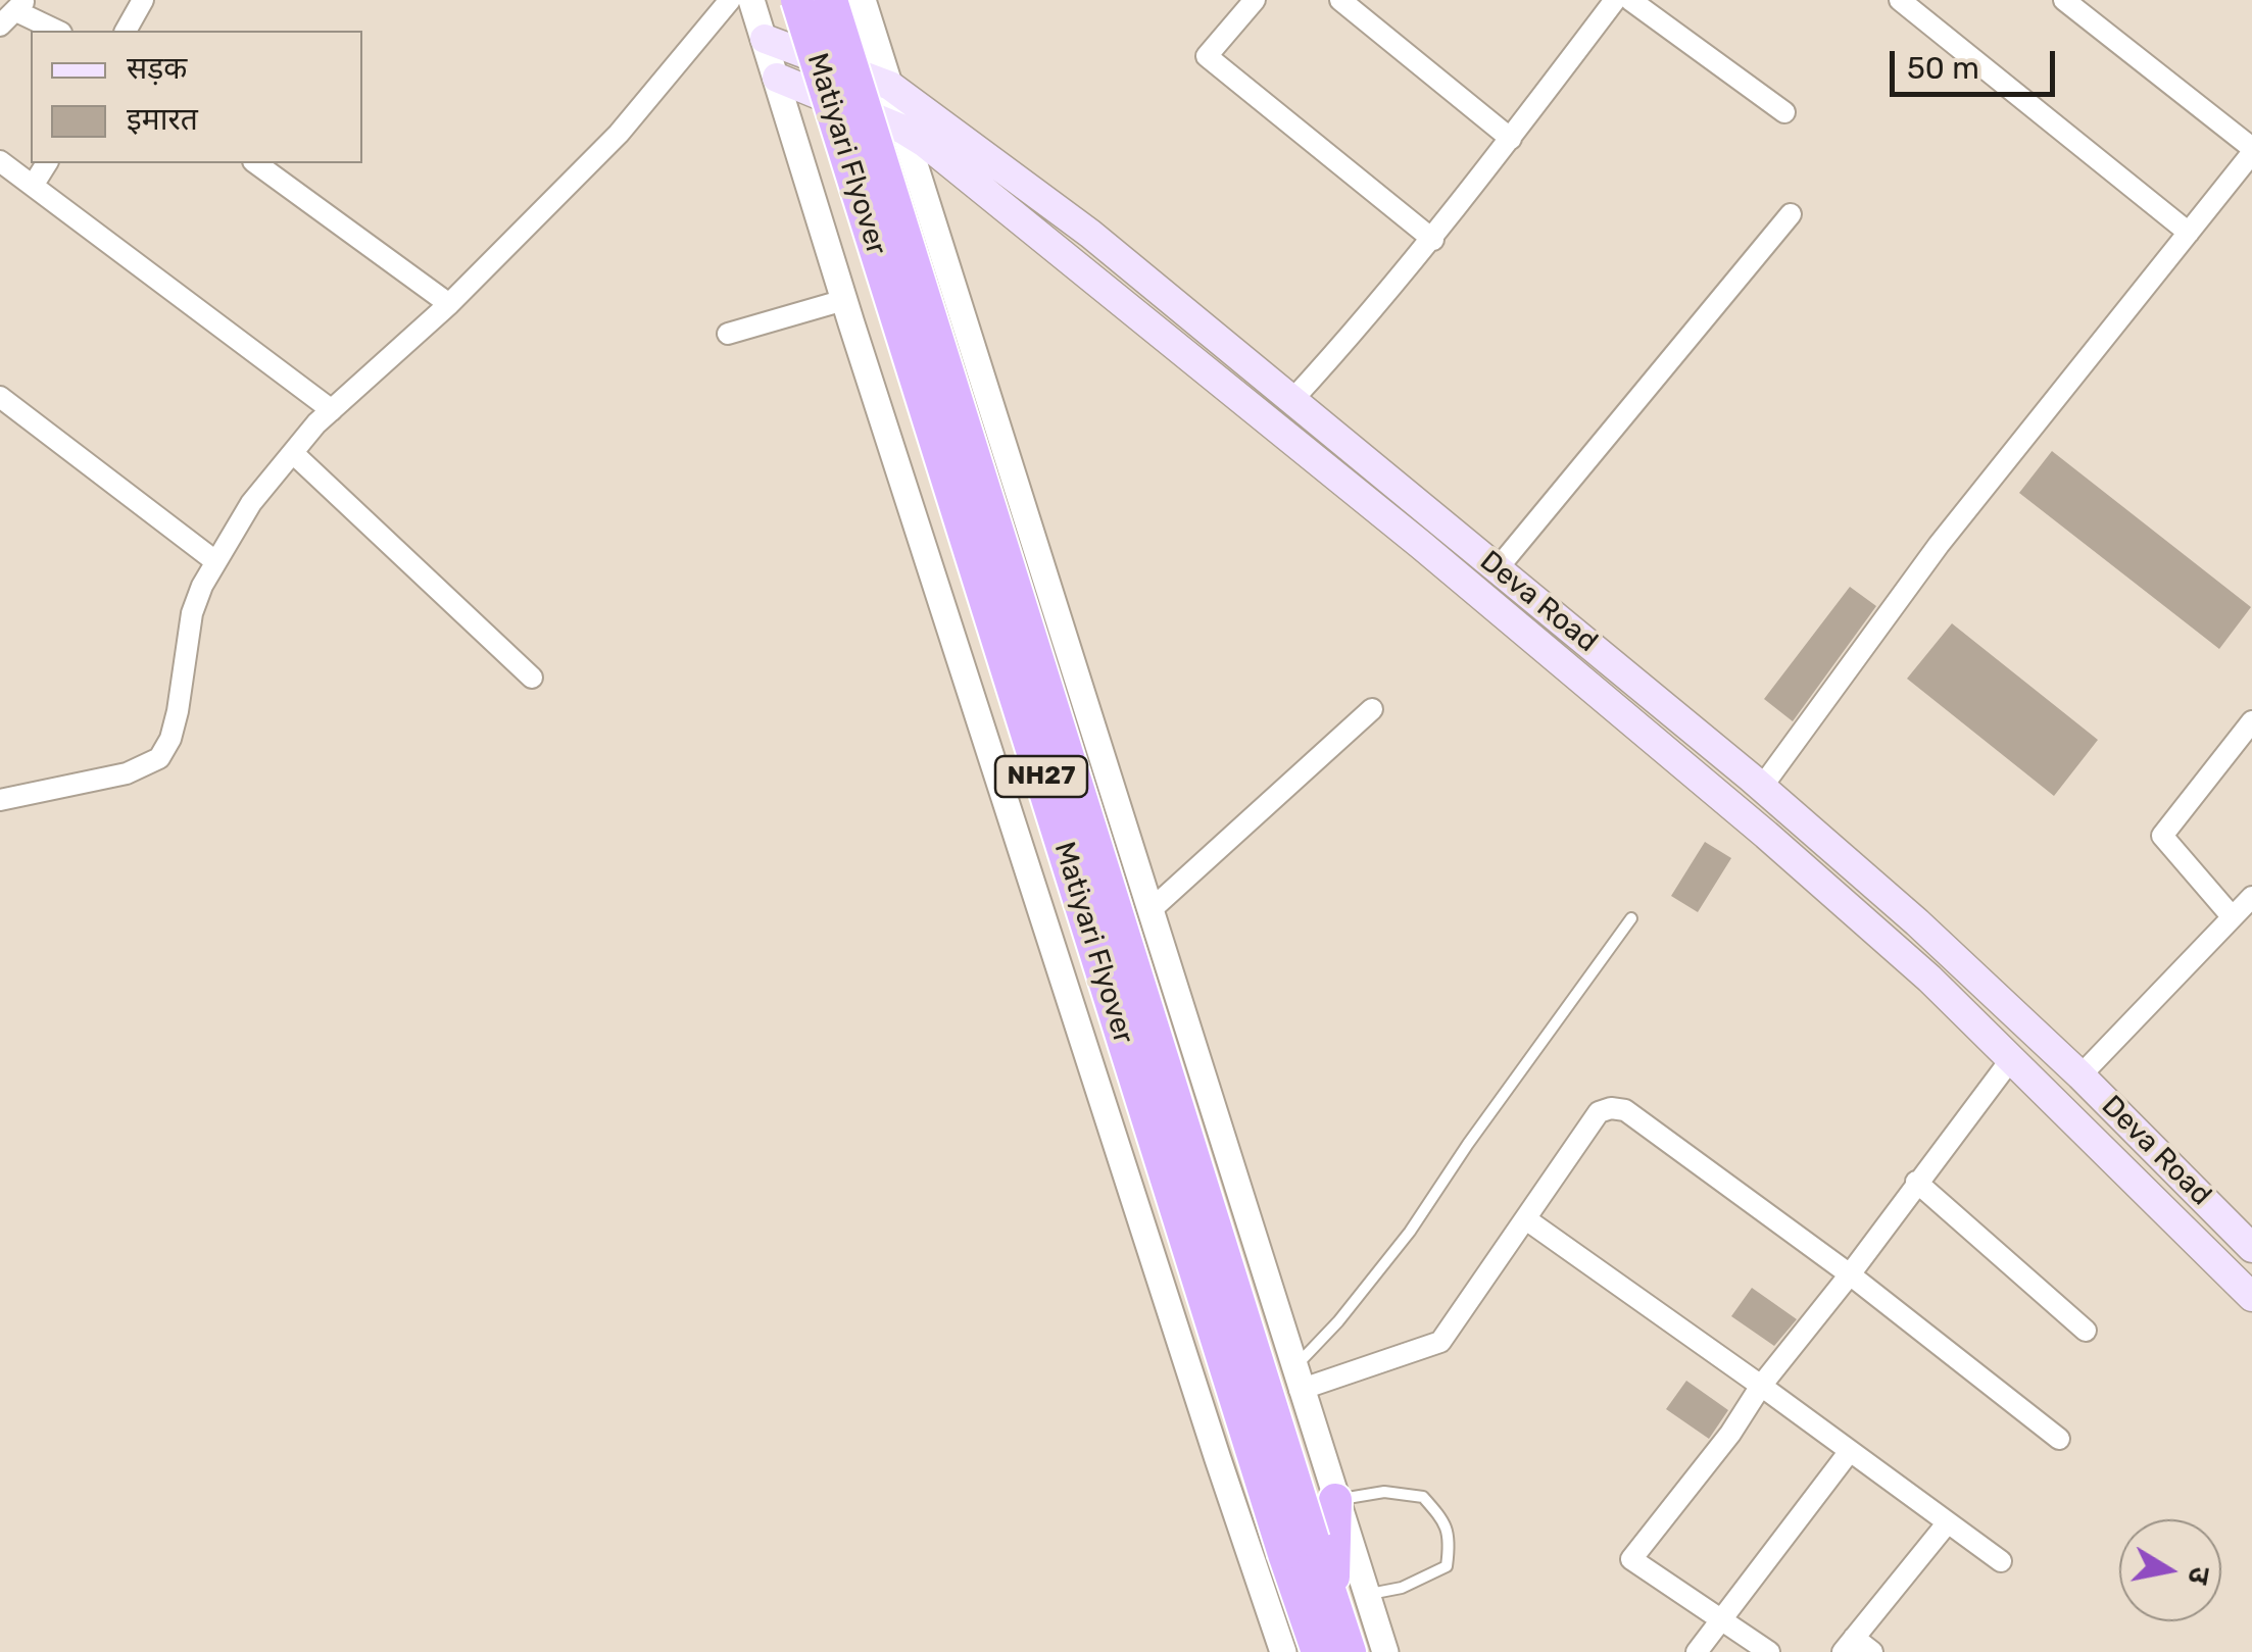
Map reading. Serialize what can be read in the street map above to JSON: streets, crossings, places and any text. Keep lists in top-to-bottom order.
{
  "streets": {
    "highway": ["Matiyari Flyover", "NH27"],
    "main road": ["Deva Road"]
  },
  "crossings": [
    ["Matiyari Flyover", "NH27"]
  ],
  "legend": ["सड़क", "इमारत"],
  "scale_bar": "50 m",
  "north": "right"
}
